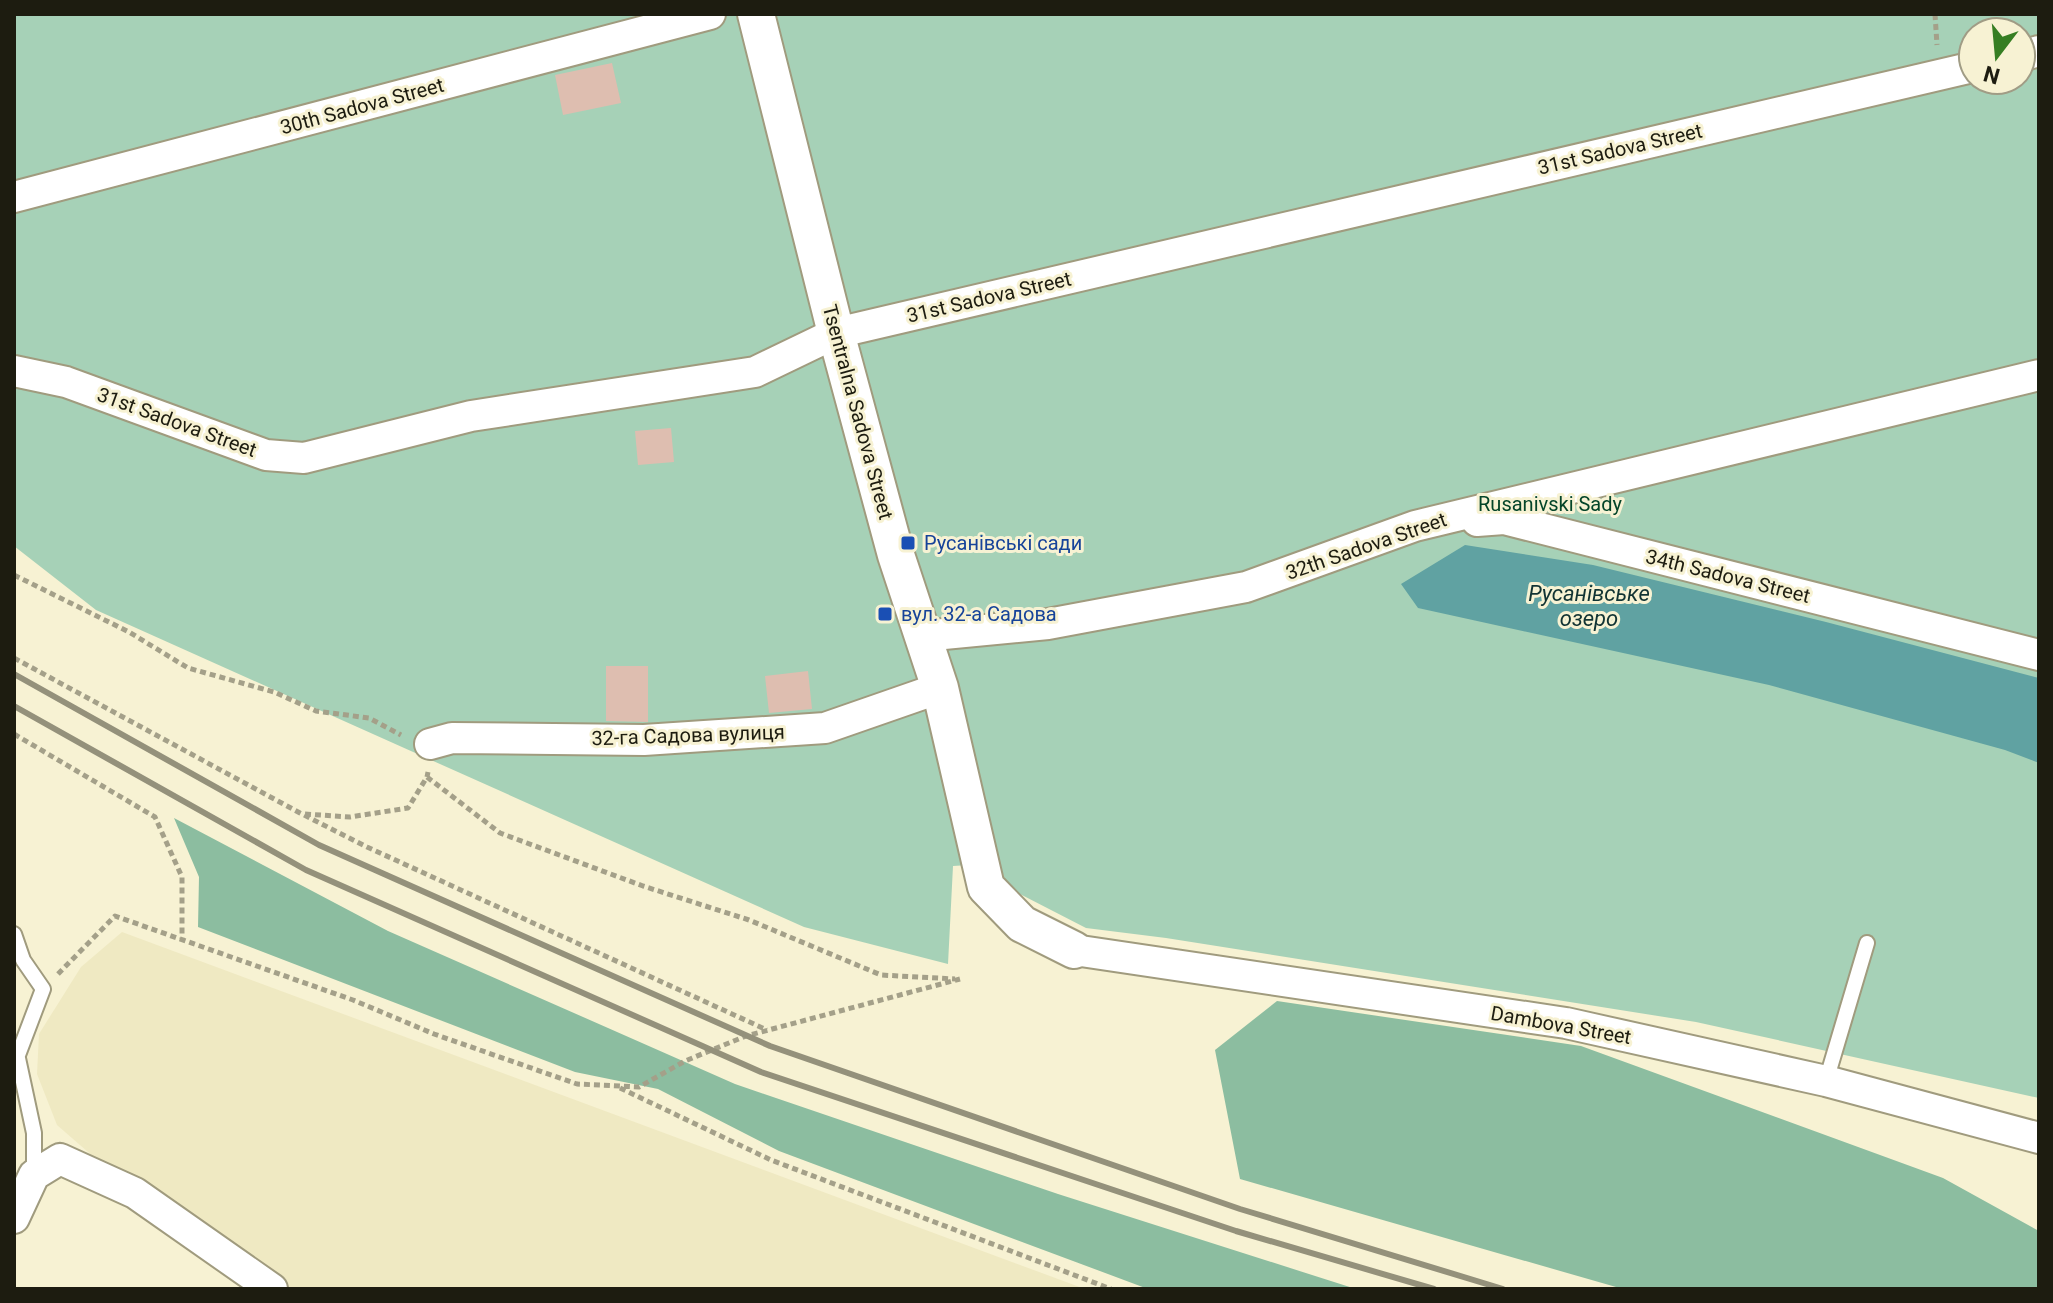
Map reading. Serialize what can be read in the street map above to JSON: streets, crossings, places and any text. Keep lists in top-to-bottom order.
{
  "streets": {
    "street": [
      "30th Sadova Street",
      "31st Sadova Street",
      "Tsentralna Sadova Street",
      "32th Sadova Street",
      "34th Sadova Street",
      "32-га Садова вулиця",
      "Dambova Street"
    ]
  },
  "crossings": [
    ["31st Sadova Street", "Tsentralna Sadova Street"],
    ["Tsentralna Sadova Street", "32th Sadova Street"],
    ["Tsentralna Sadova Street", "32-га Садова вулиця"],
    ["Tsentralna Sadova Street", "Dambova Street"],
    ["32th Sadova Street", "34th Sadova Street"]
  ],
  "water": ["Русанівське озеро"],
  "parks": ["Rusanivski Sady"],
  "places": {
    "transit": ["Русанівські сади", "вул. 32-а Садова"]
  },
  "north": "bottom"
}
